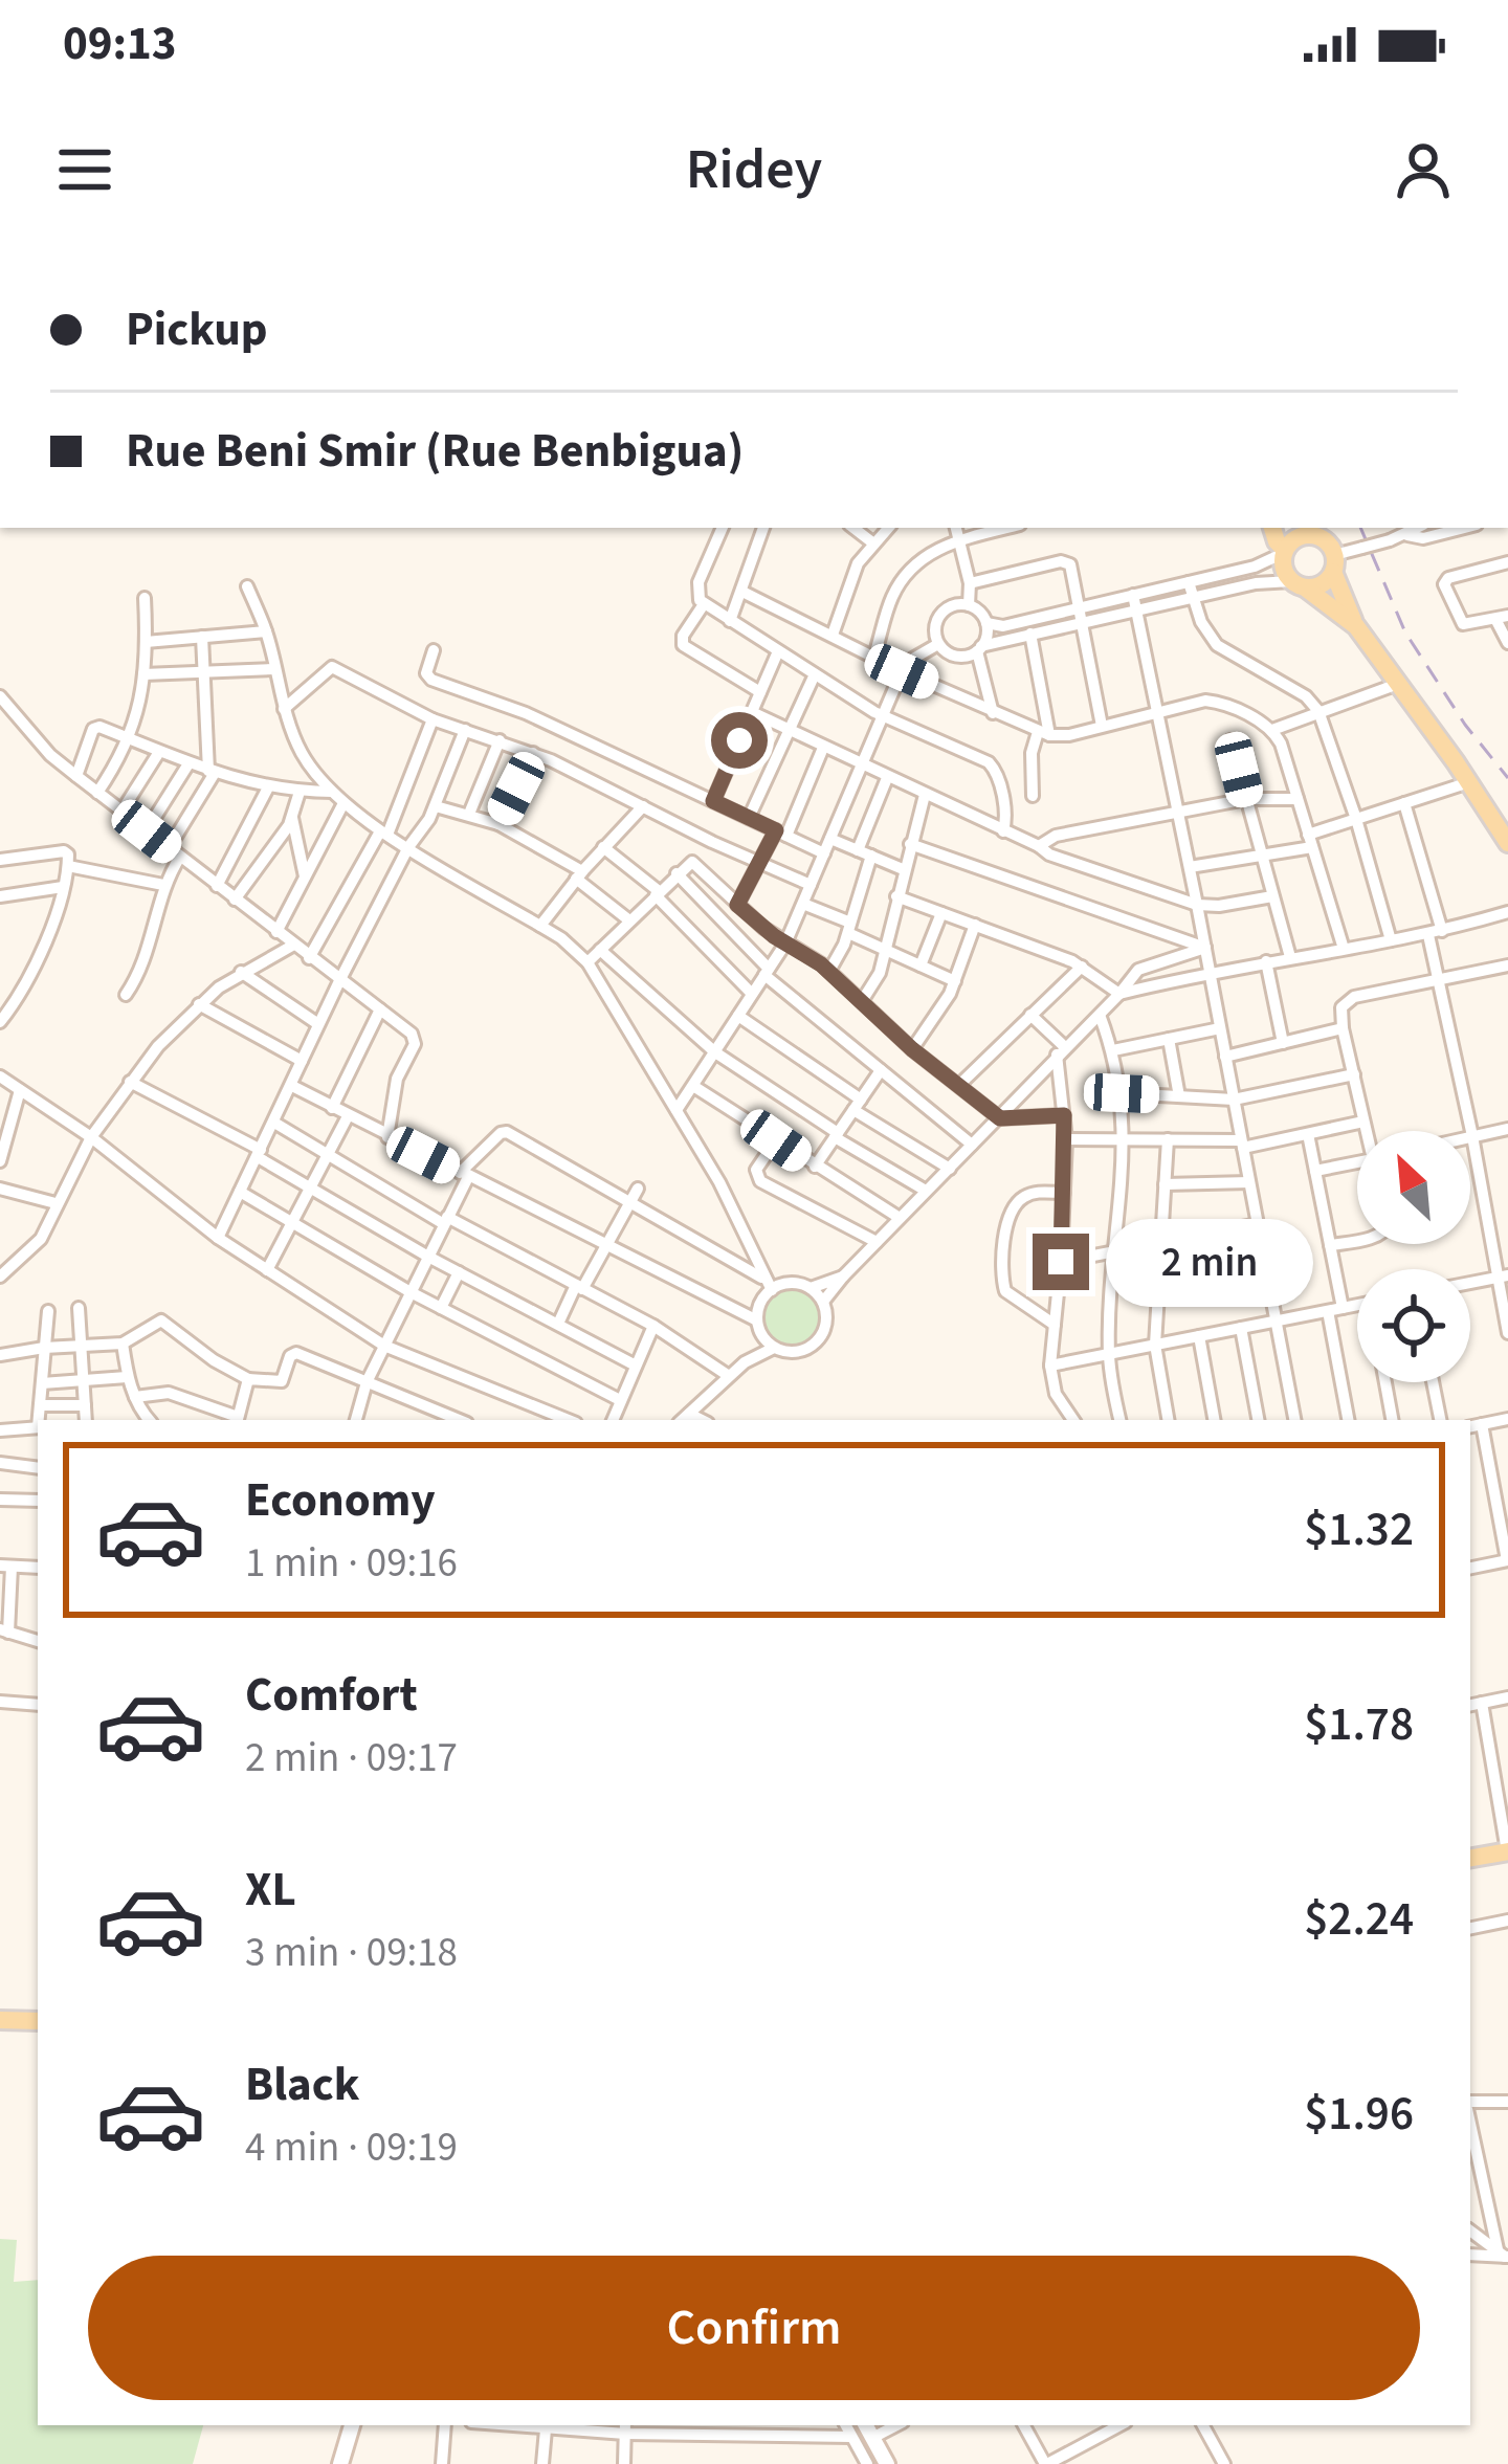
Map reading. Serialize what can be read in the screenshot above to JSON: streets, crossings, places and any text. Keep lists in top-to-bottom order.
{
  "north": "top left",
  "page": {
    "status": "09:13",
    "header": "Ridey",
    "banner": ["Pickup", "Rue Beni Smir (Rue Benbigua)"],
    "bubble": "2 min",
    "list": [
      {
        "name": "Economy",
        "note": "1 min · 09:16",
        "value": "$1.32"
      },
      {
        "name": "Comfort",
        "note": "2 min · 09:17",
        "value": "$1.78"
      },
      {
        "name": "XL",
        "note": "3 min · 09:18",
        "value": "$2.24"
      },
      {
        "name": "Black",
        "note": "4 min · 09:19",
        "value": "$1.96"
      }
    ],
    "buttons": "Confirm"
  }
}
